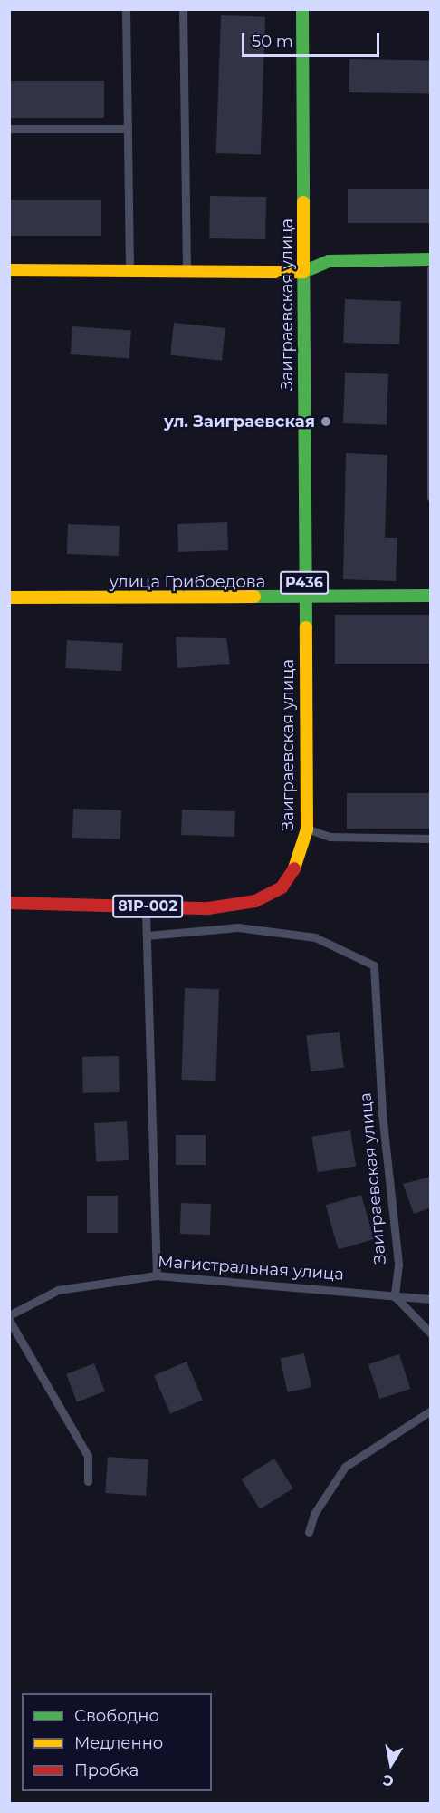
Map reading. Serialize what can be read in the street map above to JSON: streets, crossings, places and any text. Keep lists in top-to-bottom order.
{
  "streets": {
    "main road": [
      "Заиграевская улица",
      "улица Грибоедова",
      "P436",
      "81Р-002"
    ],
    "lane": ["Магистральная улица"]
  },
  "crossings": [
    ["Заиграевская улица", "улица Грибоедова"],
    ["Заиграевская улица", "81Р-002"],
    ["Заиграевская улица", "Магистральная улица"]
  ],
  "places": ["ул. Заиграевская"],
  "legend": ["Свободно", "Медленно", "Пробка"],
  "scale_bar": "50 m",
  "north": "bottom"
}
